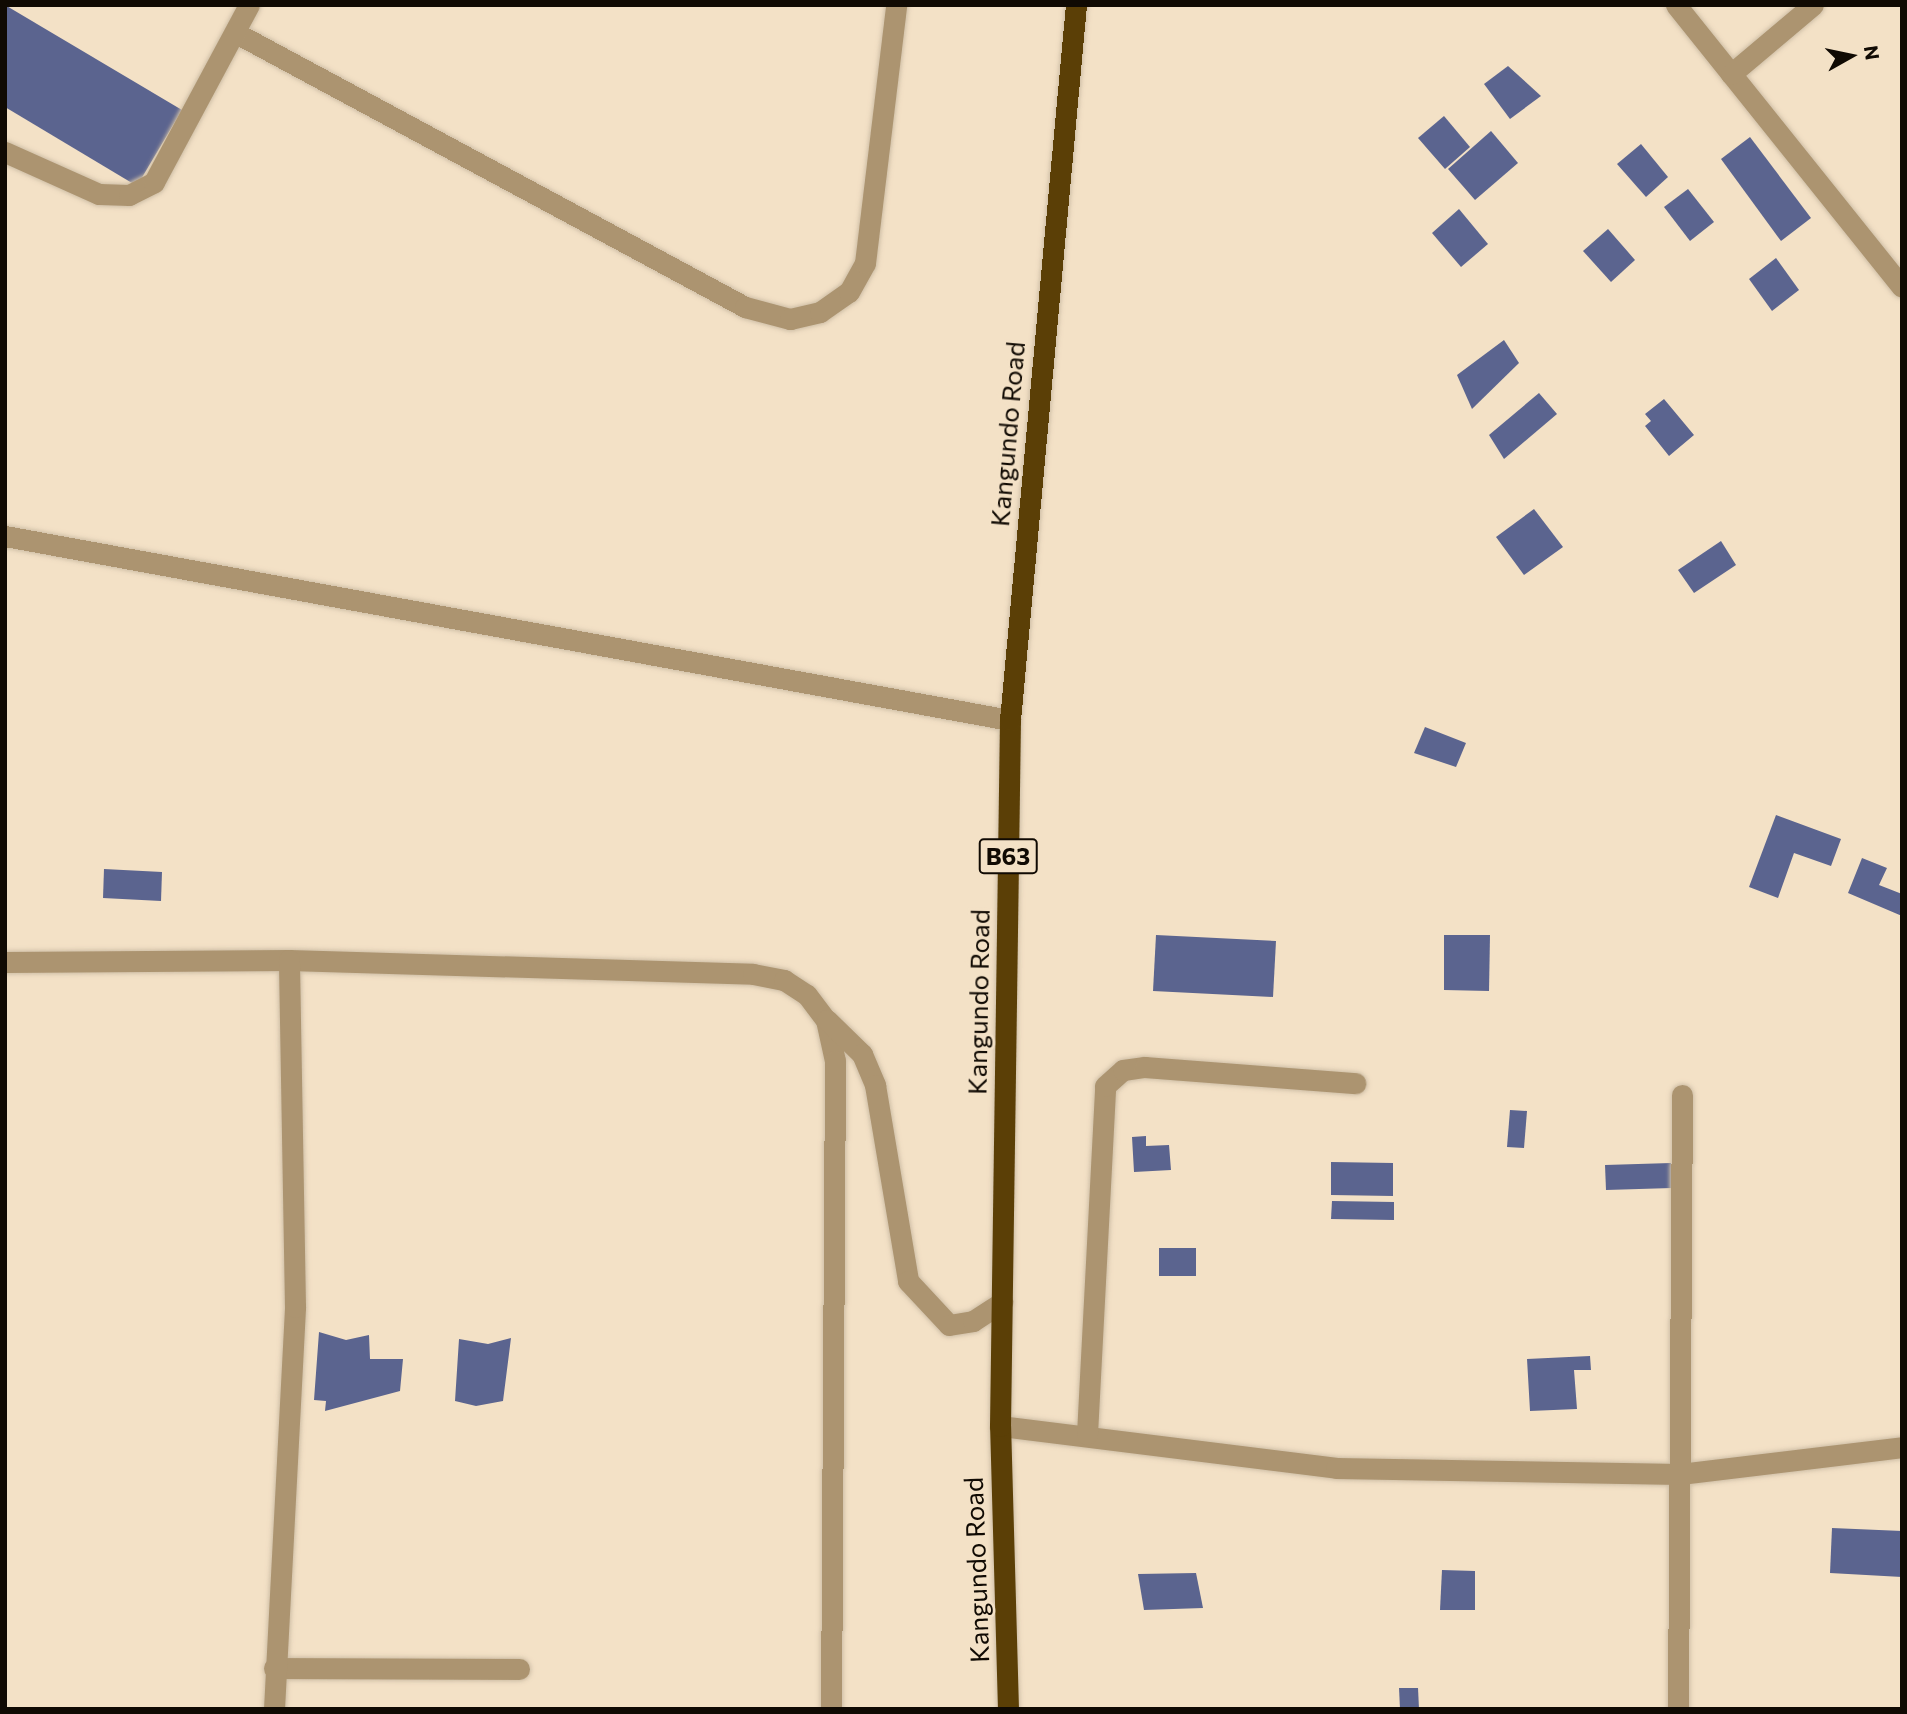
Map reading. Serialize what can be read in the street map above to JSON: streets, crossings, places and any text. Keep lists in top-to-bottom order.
{
  "streets": {
    "highway": ["Kangundo Road", "B63"]
  },
  "north": "right"
}
